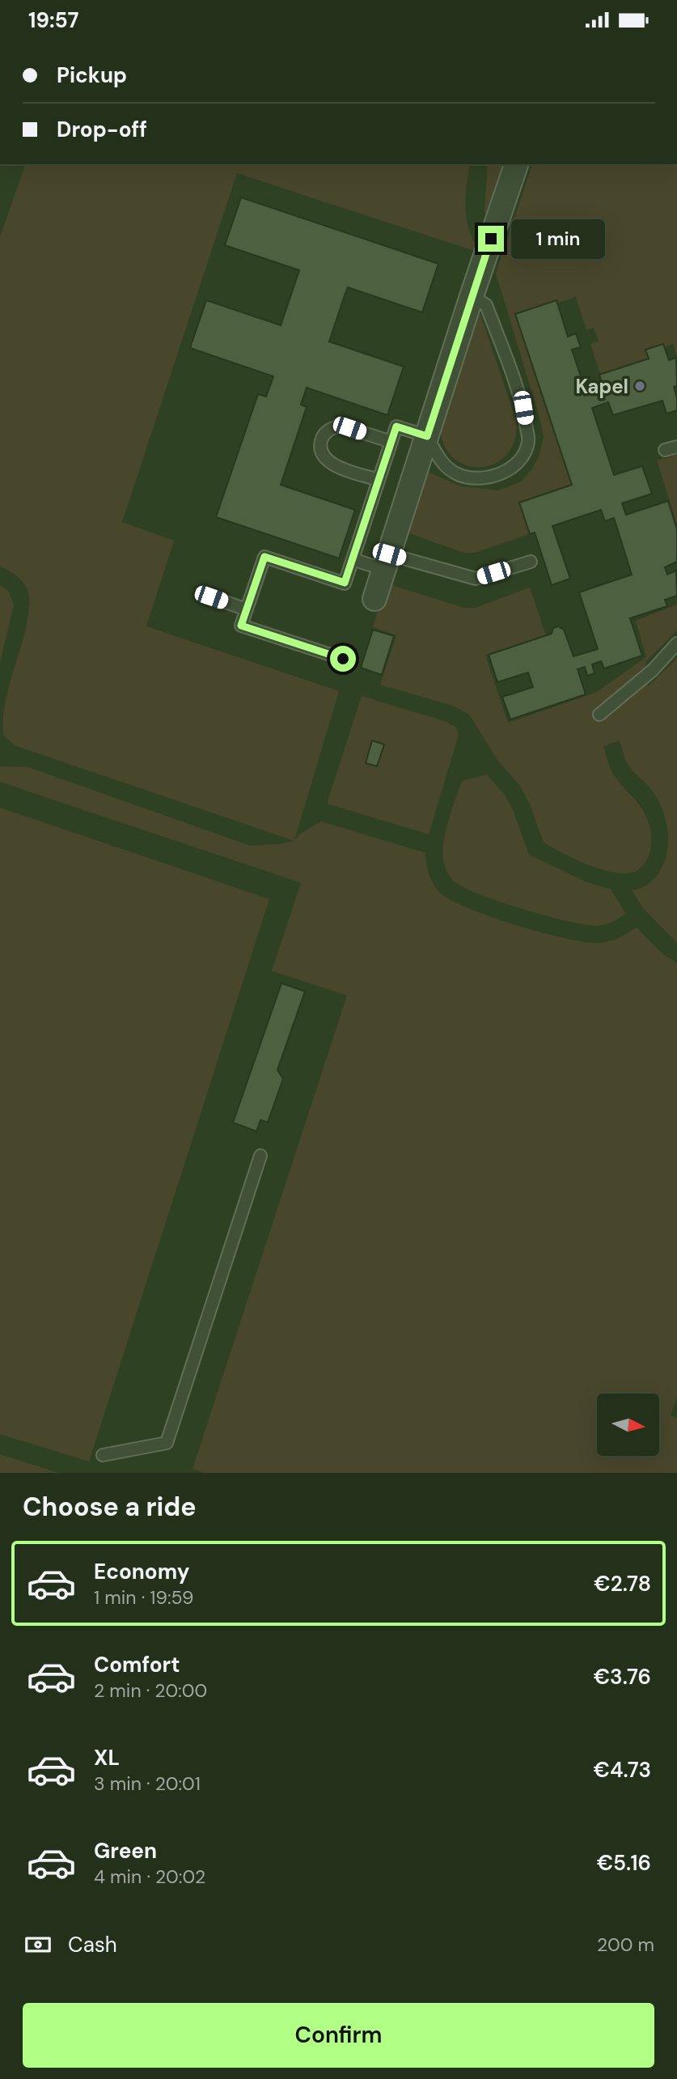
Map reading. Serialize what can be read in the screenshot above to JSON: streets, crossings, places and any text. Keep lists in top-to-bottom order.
{
  "places": ["Kapel"],
  "north": "right",
  "page": {
    "status": "19:57",
    "banner": ["Pickup", "Drop-off"],
    "bubble": "1 min",
    "heading": "Choose a ride",
    "list": [
      {
        "name": "Economy",
        "note": "1 min · 19:59",
        "value": "€2.78"
      },
      {
        "name": "Comfort",
        "note": "2 min · 20:00",
        "value": "€3.76"
      },
      {
        "name": "XL",
        "note": "3 min · 20:01",
        "value": "€4.73"
      },
      {
        "name": "Green",
        "note": "4 min · 20:02",
        "value": "€5.16"
      }
    ],
    "pay": ["Cash", "200 m"],
    "buttons": "Confirm"
  }
}
